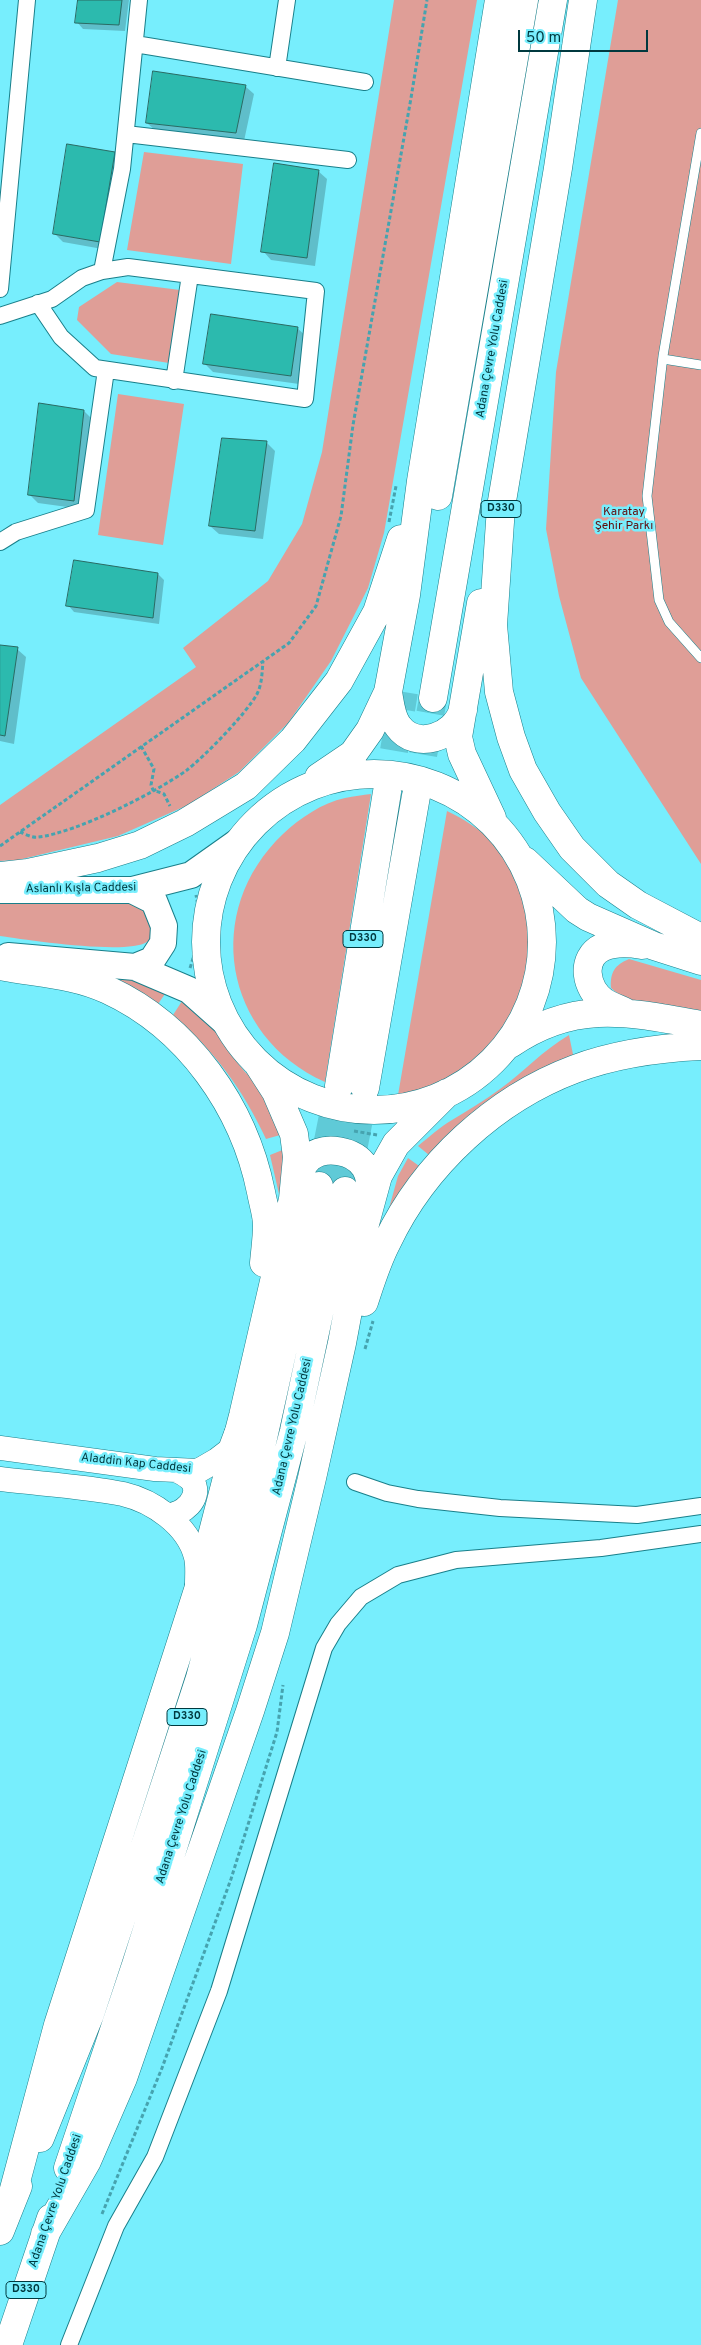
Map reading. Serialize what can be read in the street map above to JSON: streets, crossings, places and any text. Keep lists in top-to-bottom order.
{
  "streets": {
    "highway": ["Adana Çevre Yolu Caddesi", "D330"],
    "main road": ["Aslanlı Kışla Caddesi"],
    "street": ["Aladdin Kap Caddesi"]
  },
  "crossings": [
    ["Adana Çevre Yolu Caddesi", "D330"]
  ],
  "parks": ["Karatay Şehir Parkı"],
  "scale_bar": "50 m"
}
